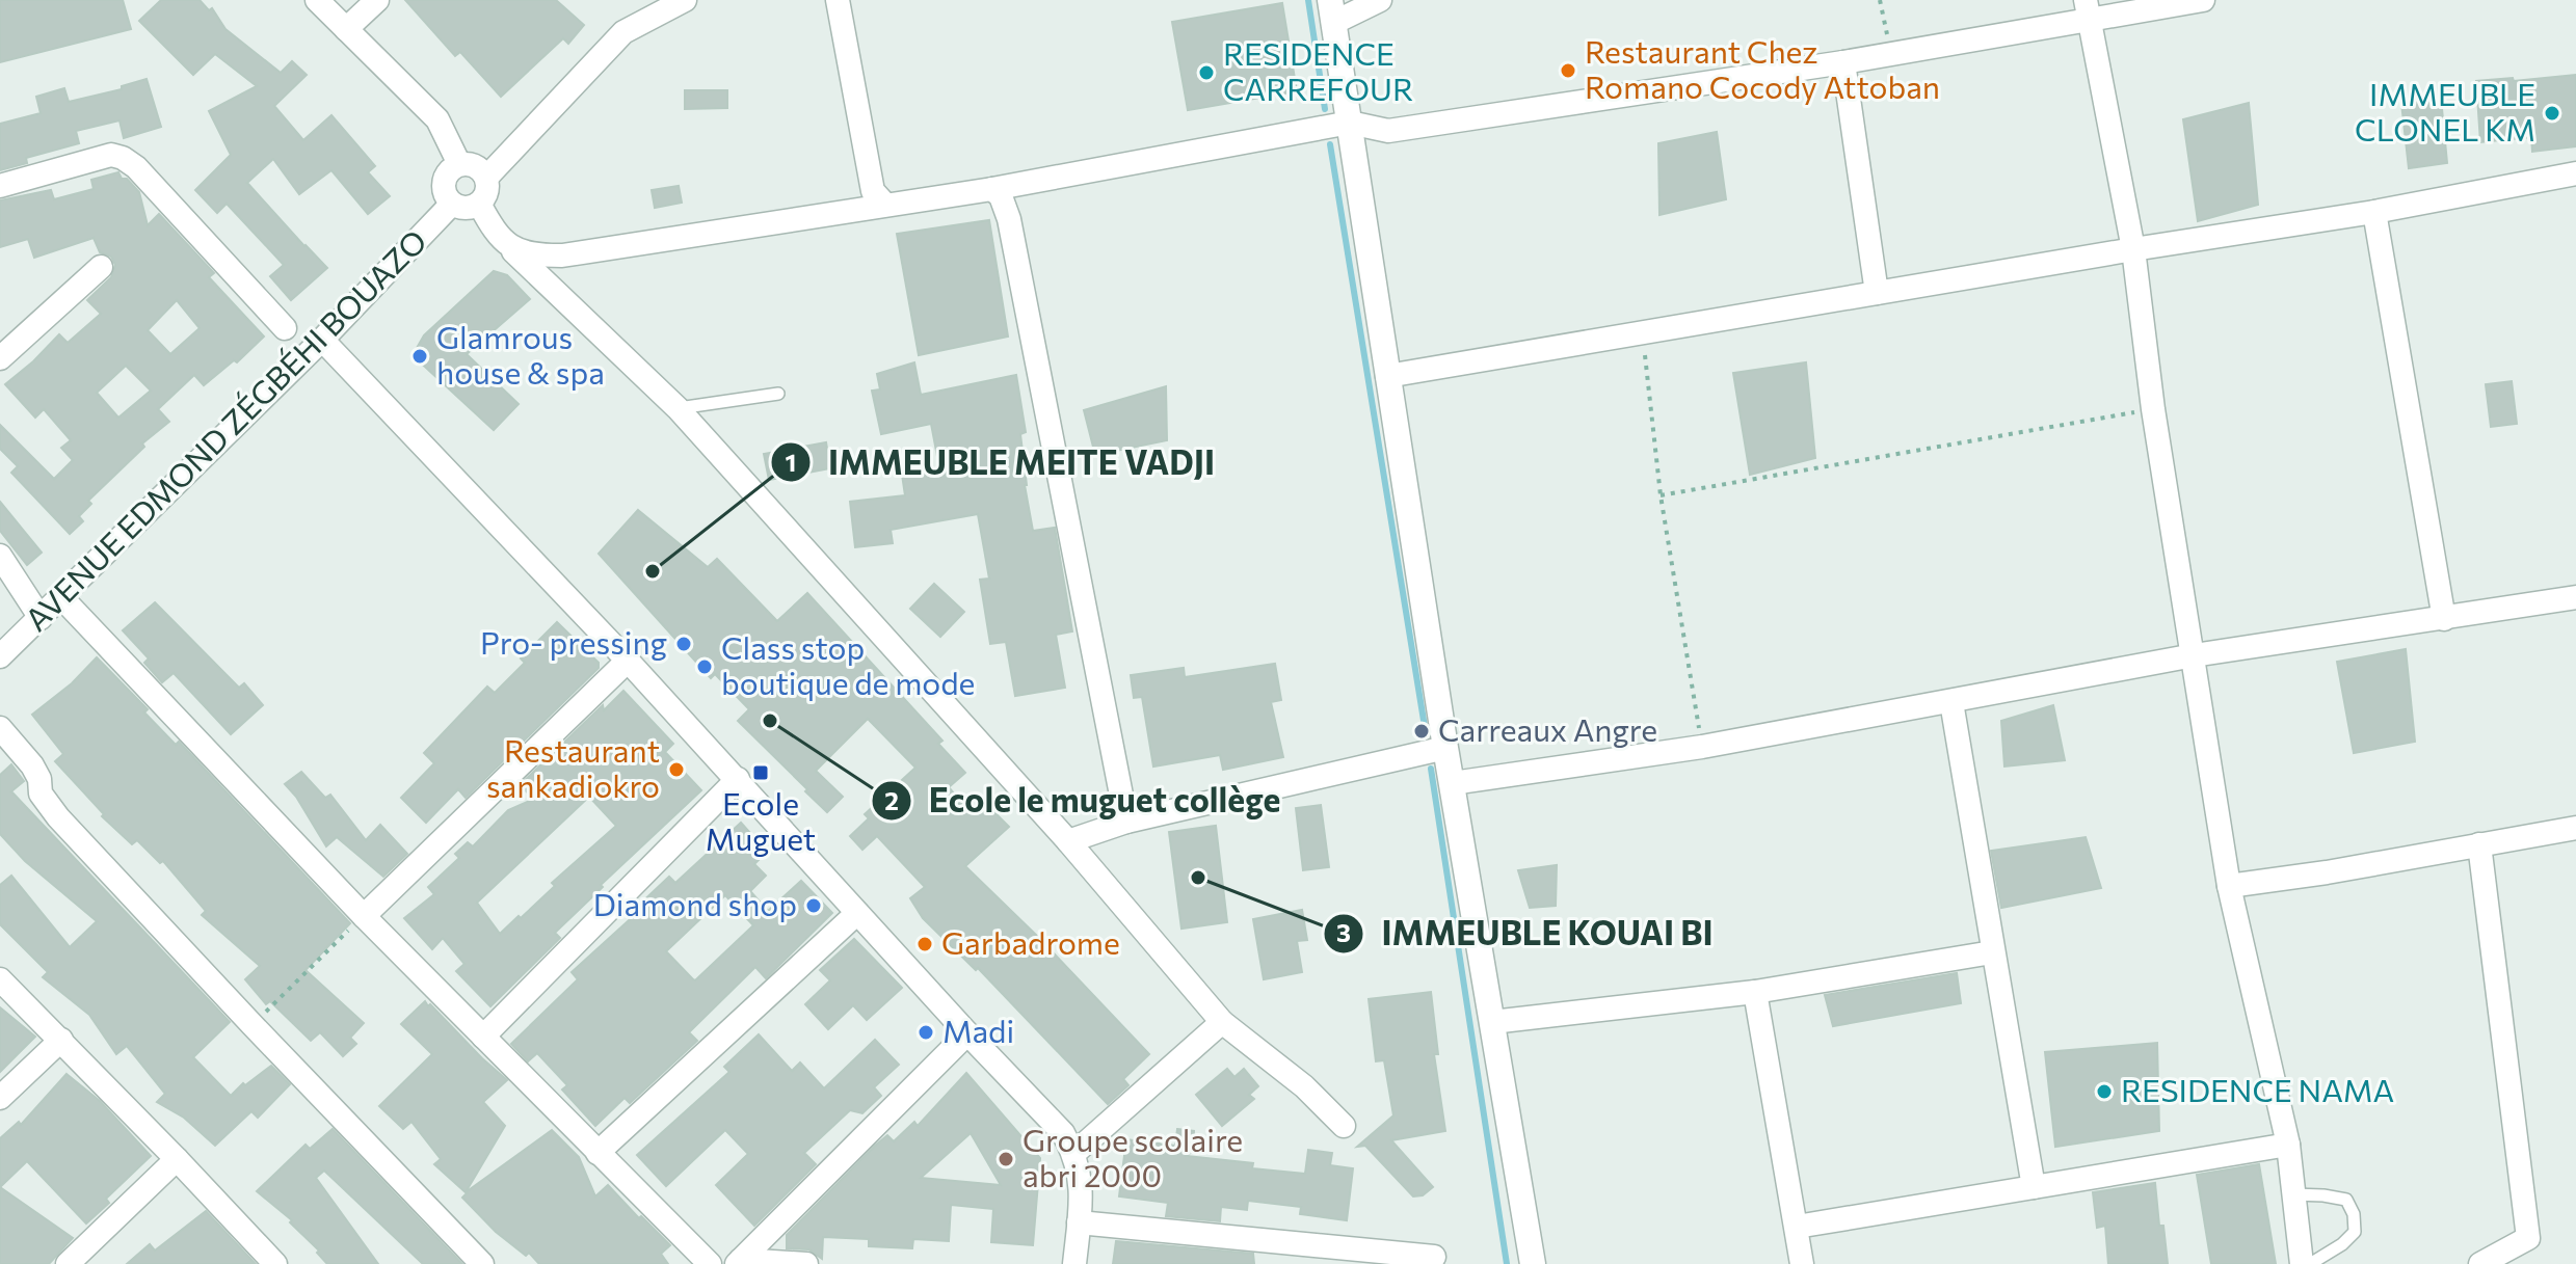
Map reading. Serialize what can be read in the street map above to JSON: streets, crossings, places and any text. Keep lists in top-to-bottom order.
{
  "streets": {
    "street": ["AVENUE EDMOND ZÉGBÉHI BOUAZO"]
  },
  "places": {
    "other": [
      "Restaurant Chez Romano Cocody Attoban",
      "RESIDENCE CARREFOUR",
      "IMMEUBLE CLONEL KM",
      "Glamrous house & spa",
      "IMMEUBLE MEITE VADJI",
      "Pro- pressing",
      "Class stop boutique de mode",
      "Ecole le muguet collège",
      "Carreaux Angre",
      "Restaurant sankadiokro",
      "IMMEUBLE KOUAI BI",
      "Diamond shop",
      "Garbadrome",
      "Madi",
      "RESIDENCE NAMA",
      "Groupe scolaire abri 2000"
    ],
    "transit": ["Ecole Muguet"]
  }
}
